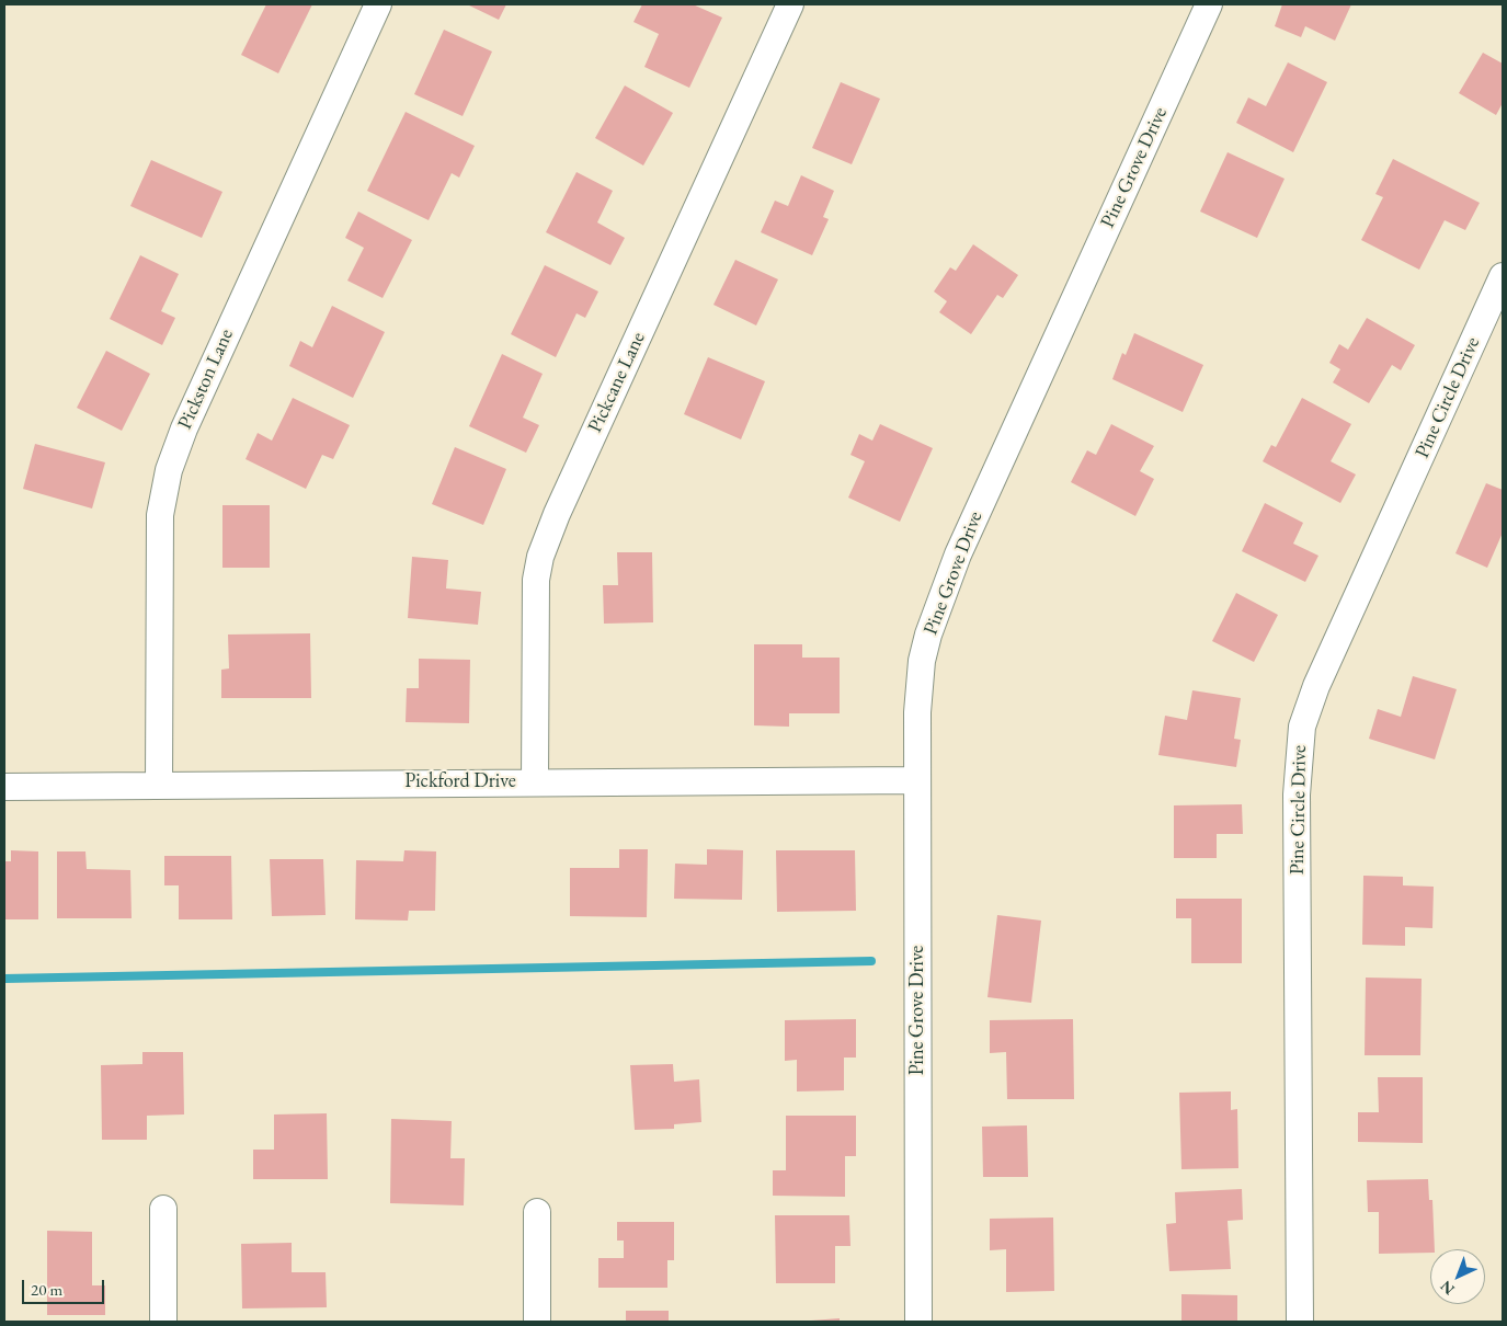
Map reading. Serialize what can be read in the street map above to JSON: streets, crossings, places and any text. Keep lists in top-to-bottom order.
{
  "streets": {
    "street": [
      "Pine Grove Drive",
      "Pickston Lane",
      "Pickcane Lane",
      "Pine Circle Drive",
      "Pickford Drive"
    ]
  },
  "crossings": [
    ["Pine Grove Drive", "Pickford Drive"],
    ["Pickston Lane", "Pickford Drive"],
    ["Pickcane Lane", "Pickford Drive"]
  ],
  "scale_bar": "20 m",
  "north": "bottom left"
}
